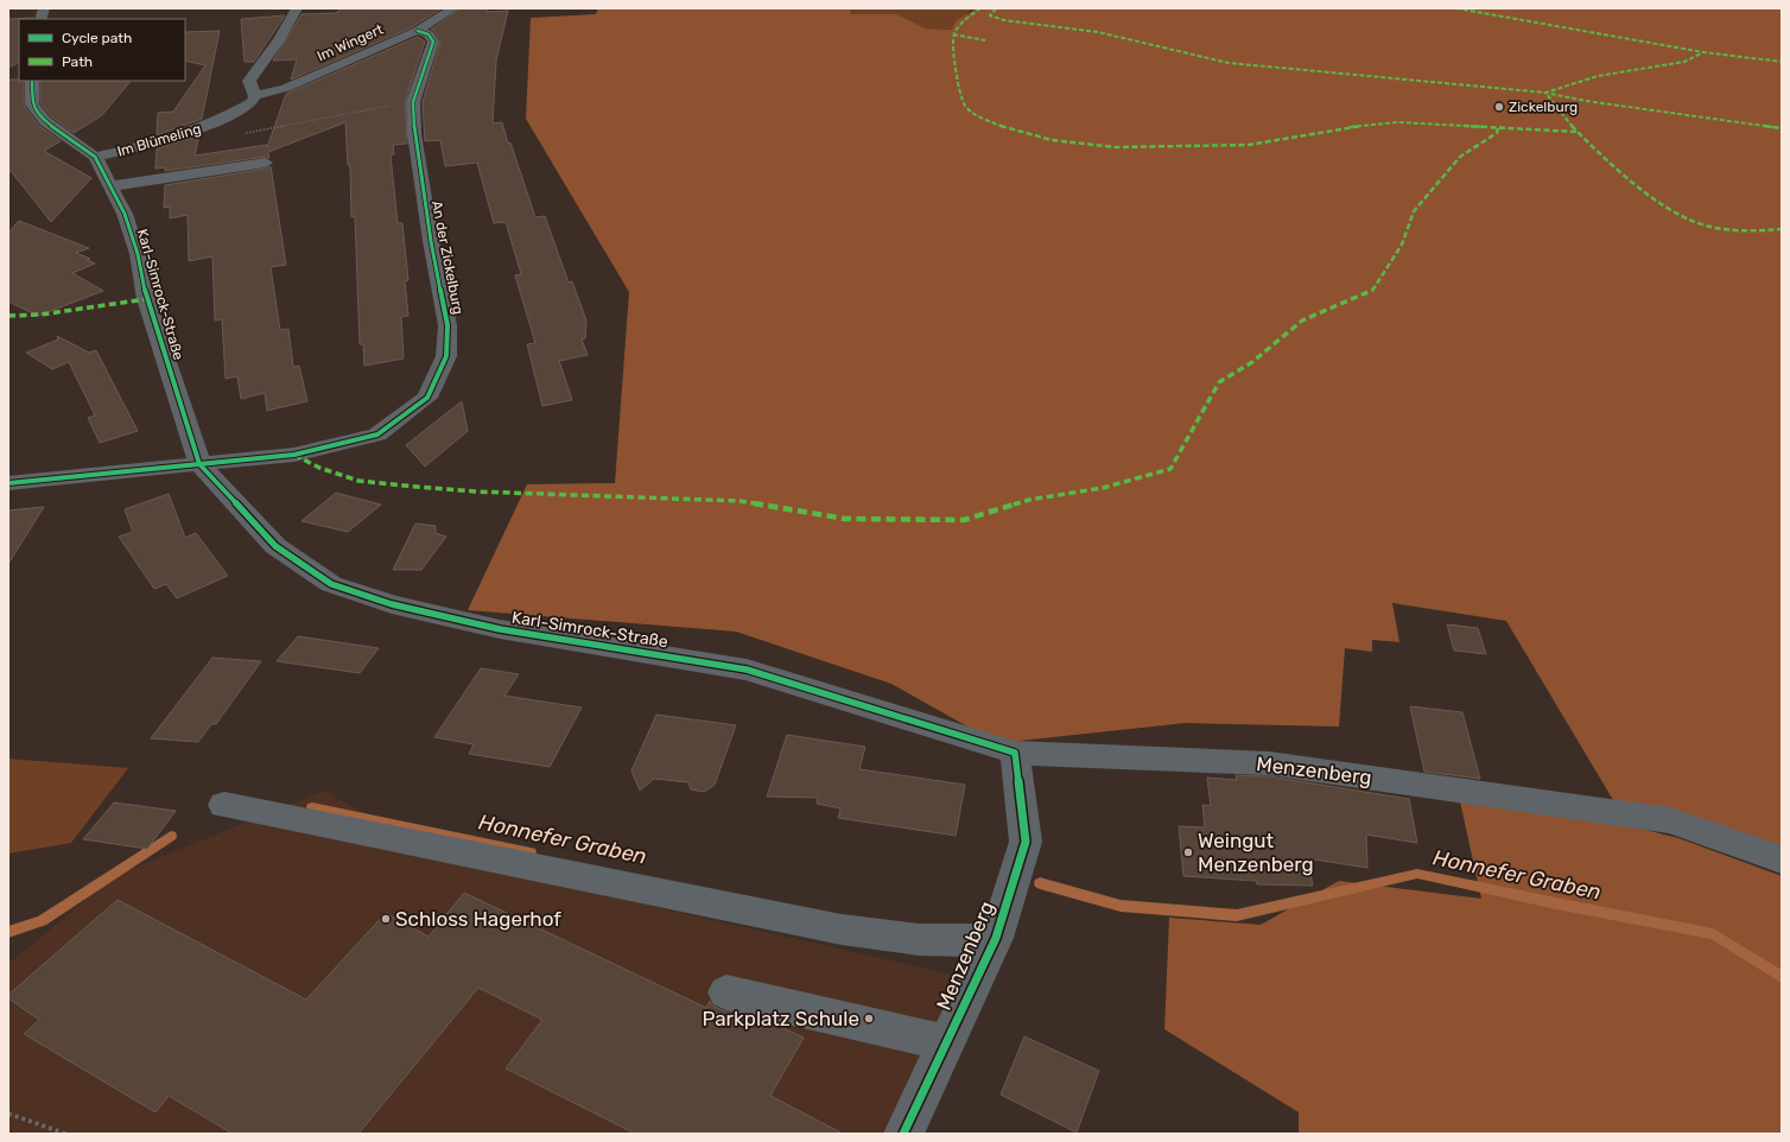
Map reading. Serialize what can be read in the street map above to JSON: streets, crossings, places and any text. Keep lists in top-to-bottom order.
{
  "streets": {
    "street": [
      "Im Wingert",
      "Im Blümeling",
      "An der Zickelburg",
      "Karl-Simrock-Straße",
      "Menzenberg"
    ]
  },
  "crossings": [
    ["Im Wingert", "Im Blümeling"],
    ["Im Wingert", "An der Zickelburg"],
    ["Im Blümeling", "Karl-Simrock-Straße"],
    ["An der Zickelburg", "Karl-Simrock-Straße"],
    ["Karl-Simrock-Straße", "Menzenberg"]
  ],
  "water": ["Honnefer Graben"],
  "places": [
    "Zickelburg",
    "Weingut Menzenberg",
    "Schloss Hagerhof",
    "Parkplatz Schule"
  ],
  "legend": ["Cycle path", "Path"]
}
